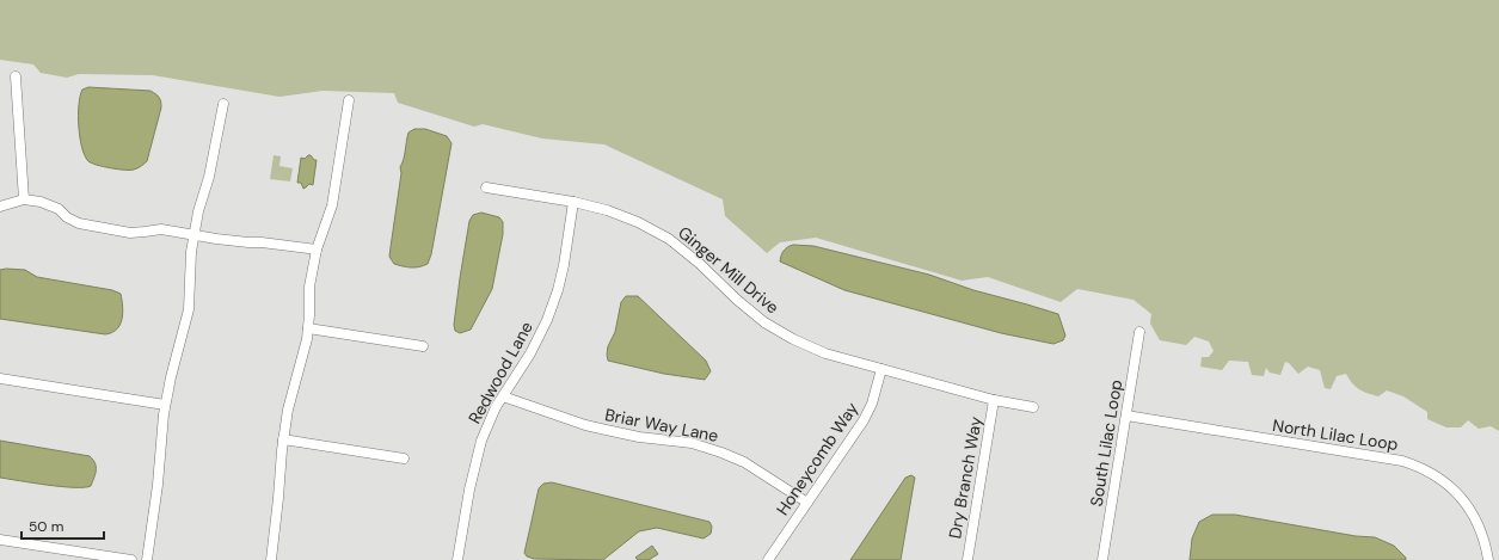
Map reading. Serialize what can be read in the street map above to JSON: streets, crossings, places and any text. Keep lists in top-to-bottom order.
{
  "streets": {
    "street": [
      "Ginger Mill Drive",
      "Redwood Lane",
      "Briar Way Lane",
      "North Lilac Loop",
      "South Lilac Loop",
      "Honeycomb Way",
      "Dry Branch Way"
    ]
  },
  "crossings": [
    ["Ginger Mill Drive", "Redwood Lane"],
    ["Ginger Mill Drive", "Honeycomb Way"],
    ["Ginger Mill Drive", "Dry Branch Way"],
    ["Redwood Lane", "Briar Way Lane"],
    ["Briar Way Lane", "Honeycomb Way"],
    ["North Lilac Loop", "South Lilac Loop"]
  ],
  "scale_bar": "50 m"
}
